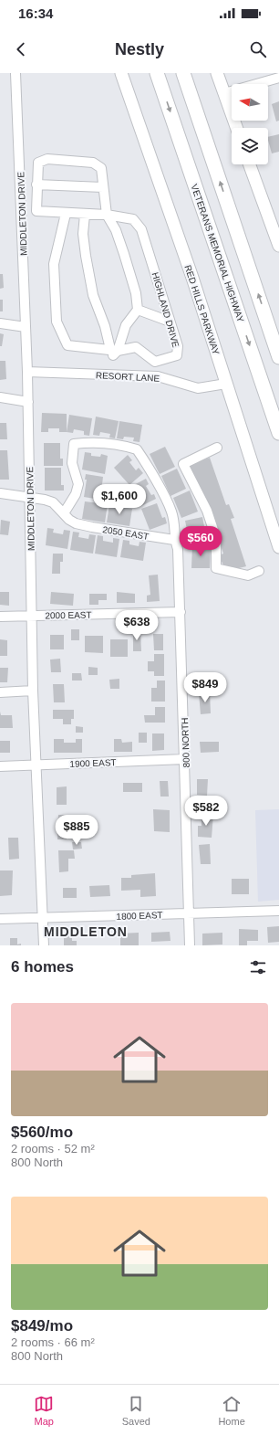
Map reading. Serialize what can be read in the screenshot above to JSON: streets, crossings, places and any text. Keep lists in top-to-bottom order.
{
  "streets": {
    "highway": ["VETERANS MEMORIAL HIGHWAY"],
    "main road": ["RED HILLS PARKWAY"],
    "street": [
      "MIDDLETON DRIVE",
      "HIGHLAND DRIVE",
      "RESORT LANE",
      "2050 EAST",
      "2000 EAST",
      "800 NORTH",
      "1900 EAST",
      "1800 EAST"
    ]
  },
  "crossings": [
    ["MIDDLETON DRIVE", "RESORT LANE"],
    ["MIDDLETON DRIVE", "2050 EAST"],
    ["MIDDLETON DRIVE", "2000 EAST"],
    ["MIDDLETON DRIVE", "1900 EAST"],
    ["MIDDLETON DRIVE", "1800 EAST"],
    ["RED HILLS PARKWAY", "RESORT LANE"],
    ["2050 EAST", "800 NORTH"],
    ["2000 EAST", "800 NORTH"],
    ["800 NORTH", "1900 EAST"],
    ["800 NORTH", "1800 EAST"]
  ],
  "districts": ["MIDDLETON"],
  "north": "left",
  "page": {
    "status": "16:34",
    "header": "Nestly",
    "price": [
      "$1,600",
      "$560",
      "$638",
      "$849",
      "$582",
      "$885"
    ],
    "heading": "6 homes",
    "list": [
      {
        "name": "$560/mo",
        "note": "2 rooms · 52 m² · 800 North"
      },
      {
        "name": "$849/mo",
        "note": "2 rooms · 66 m² · 800 North"
      }
    ],
    "tabs": ["Map", "Saved", "Home"]
  }
}
